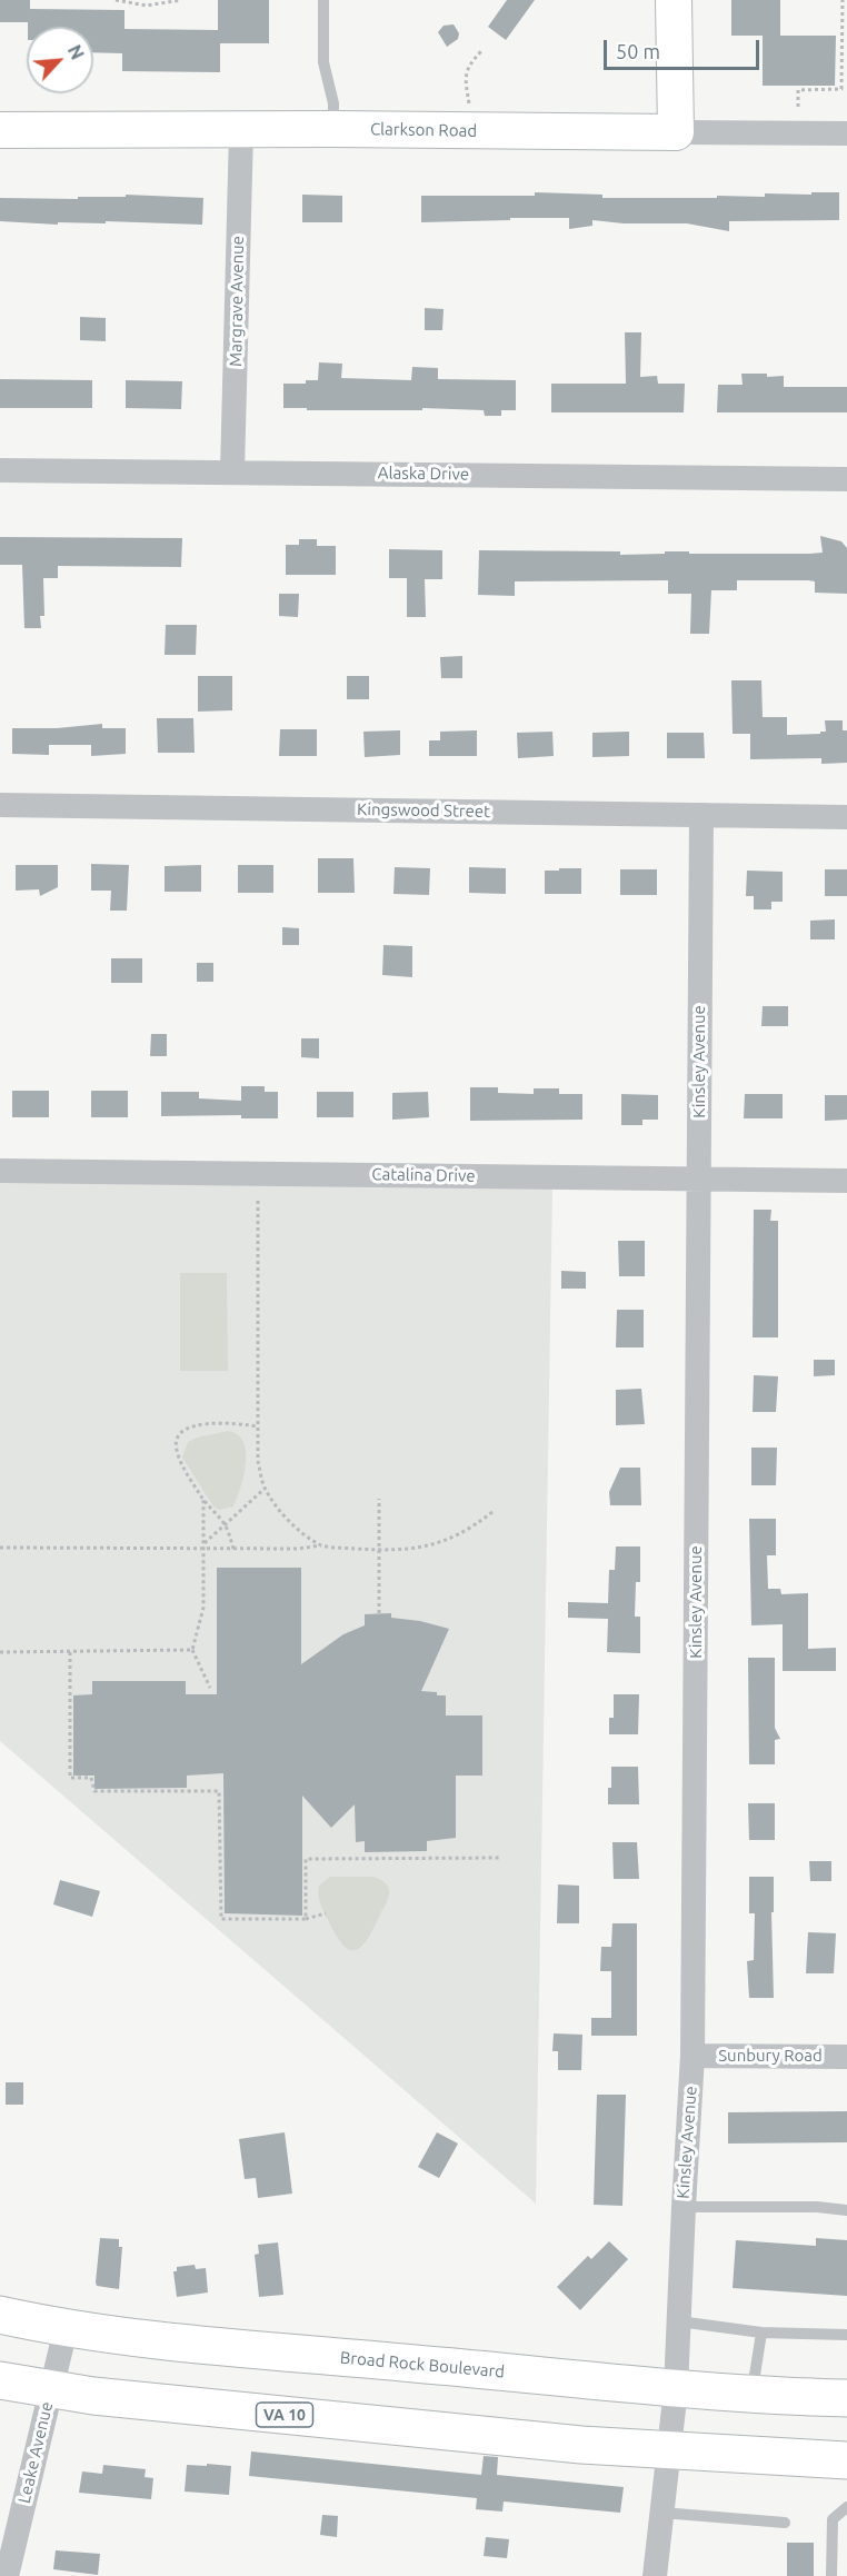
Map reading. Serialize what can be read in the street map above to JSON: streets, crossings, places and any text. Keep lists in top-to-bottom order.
{
  "streets": {
    "main road": ["Broad Rock Boulevard", "VA 10"],
    "street": [
      "Clarkson Road",
      "Margrave Avenue",
      "Alaska Drive",
      "Kingswood Street",
      "Kinsley Avenue",
      "Catalina Drive",
      "Sunbury Road",
      "Leake Avenue"
    ]
  },
  "crossings": [
    ["Clarkson Road", "Margrave Avenue"],
    ["Margrave Avenue", "Alaska Drive"],
    ["Kingswood Street", "Kinsley Avenue"],
    ["Kinsley Avenue", "Catalina Drive"],
    ["Kinsley Avenue", "Sunbury Road"],
    ["Kinsley Avenue", "Broad Rock Boulevard"],
    ["Kinsley Avenue", "VA 10"],
    ["Broad Rock Boulevard", "Leake Avenue"],
    ["VA 10", "Leake Avenue"]
  ],
  "scale_bar": "50 m",
  "north": "top right"
}
